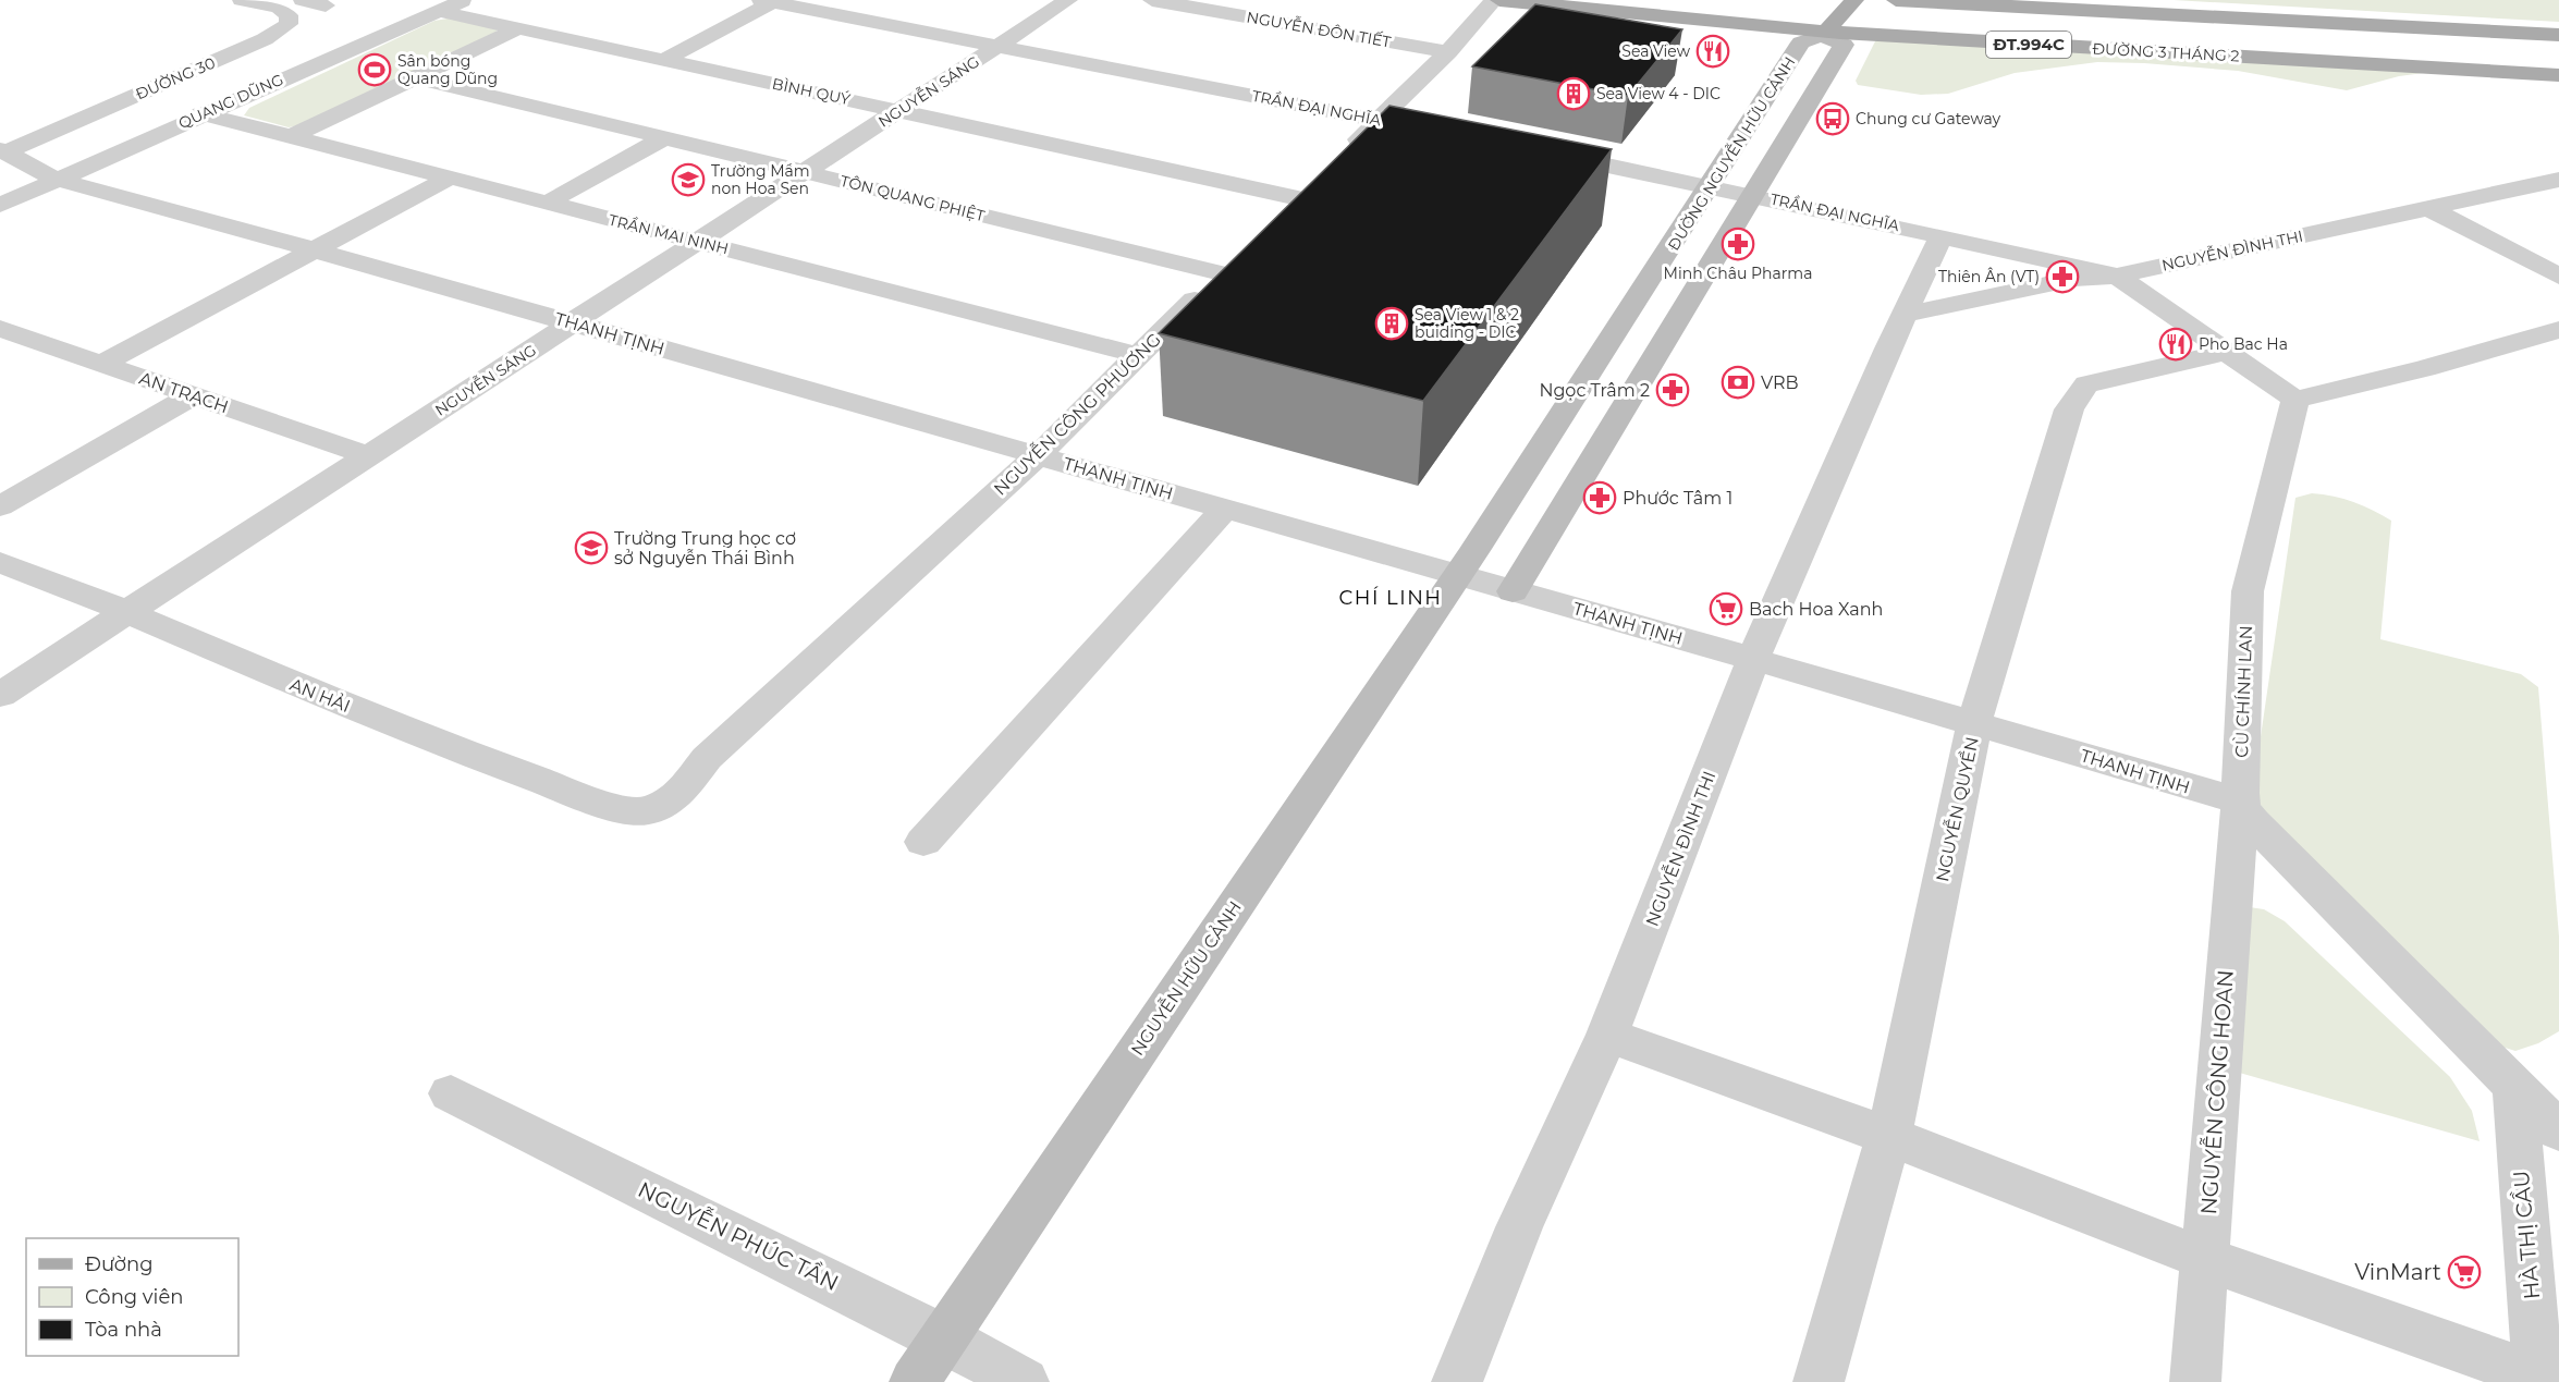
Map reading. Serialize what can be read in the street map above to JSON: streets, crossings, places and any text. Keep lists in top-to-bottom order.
{
  "streets": {
    "main road": [
      "ĐT.994C",
      "ĐƯỜNG 3 THÁNG 2",
      "ĐƯỜNG NGUYỄN HỮU CẢNH",
      "NGUYỄN HỮU CẢNH"
    ],
    "street": [
      "NGUYỄN ĐÔN TIẾT",
      "ĐƯỜNG 30",
      "BÌNH QUÝ",
      "NGUYỄN SÁNG",
      "QUANG DŨNG",
      "TRẦN ĐẠI NGHĨA",
      "TÔN QUANG PHIỆT",
      "TRẦN MAI NINH",
      "NGUYỄN ĐÌNH THI",
      "THANH TỊNH",
      "AN TRẠCH",
      "NGUYỄN CÔNG PHƯƠNG",
      "CÙ CHÍNH LAN",
      "AN HẢI",
      "NGUYỄN QUYỀN",
      "NGUYỄN CÔNG HOAN",
      "HÀ THỊ CẦU",
      "NGUYỄN PHÚC TẦN"
    ]
  },
  "crossings": [
    ["ĐƯỜNG 3 THÁNG 2", "ĐƯỜNG NGUYỄN HỮU CẢNH"],
    ["ĐƯỜNG 30", "THANH TỊNH"],
    ["BÌNH QUÝ", "NGUYỄN SÁNG"],
    ["BÌNH QUÝ", "QUANG DŨNG"],
    ["NGUYỄN SÁNG", "TRẦN ĐẠI NGHĨA"],
    ["NGUYỄN SÁNG", "TÔN QUANG PHIỆT"],
    ["NGUYỄN SÁNG", "TRẦN MAI NINH"],
    ["NGUYỄN SÁNG", "THANH TỊNH"],
    ["NGUYỄN SÁNG", "AN TRẠCH"],
    ["NGUYỄN SÁNG", "AN HẢI"],
    ["QUANG DŨNG", "TRẦN MAI NINH"],
    ["QUANG DŨNG", "THANH TỊNH"],
    ["TRẦN ĐẠI NGHĨA", "ĐƯỜNG NGUYỄN HỮU CẢNH"],
    ["TRẦN ĐẠI NGHĨA", "NGUYỄN ĐÌNH THI"],
    ["TRẦN ĐẠI NGHĨA", "CÙ CHÍNH LAN"],
    ["TRẦN ĐẠI NGHĨA", "NGUYỄN QUYỀN"],
    ["ĐƯỜNG NGUYỄN HỮU CẢNH", "THANH TỊNH"],
    ["ĐƯỜNG NGUYỄN HỮU CẢNH", "NGUYỄN HỮU CẢNH"],
    ["TÔN QUANG PHIỆT", "NGUYỄN CÔNG PHƯƠNG"],
    ["TRẦN MAI NINH", "NGUYỄN CÔNG PHƯƠNG"],
    ["NGUYỄN ĐÌNH THI", "THANH TỊNH"],
    ["THANH TỊNH", "NGUYỄN CÔNG PHƯƠNG"],
    ["THANH TỊNH", "CÙ CHÍNH LAN"],
    ["THANH TỊNH", "NGUYỄN QUYỀN"],
    ["THANH TỊNH", "NGUYỄN HỮU CẢNH"],
    ["THANH TỊNH", "NGUYỄN CÔNG HOAN"],
    ["NGUYỄN CÔNG PHƯƠNG", "AN HẢI"],
    ["CÙ CHÍNH LAN", "NGUYỄN CÔNG HOAN"],
    ["NGUYỄN HỮU CẢNH", "NGUYỄN PHÚC TẦN"]
  ],
  "districts": ["CHÍ LINH"],
  "places": {
    "restaurant": ["Sea View", "Pho Bac Ha"],
    "sports": ["Sân bóng Quang Dũng"],
    "building": ["Sea View 4 - DIC", "Sea View 1 & 2 buiding - DIC"],
    "bus stop": ["Chung cư Gateway"],
    "school or university": ["Trường Mầm non Hoa Sen", "Trường Trung học cơ sở Nguyễn Thái Bình"],
    "pharmacy": [
      "Minh Châu Pharma",
      "Thiên Ân (VT)",
      "Ngọc Trâm 2",
      "Phước Tâm 1"
    ],
    "bank": ["VRB"],
    "supermarket": ["Bach Hoa Xanh", "VinMart"]
  },
  "legend": ["Đường", "Công viên", "Tòa nhà"]
}
